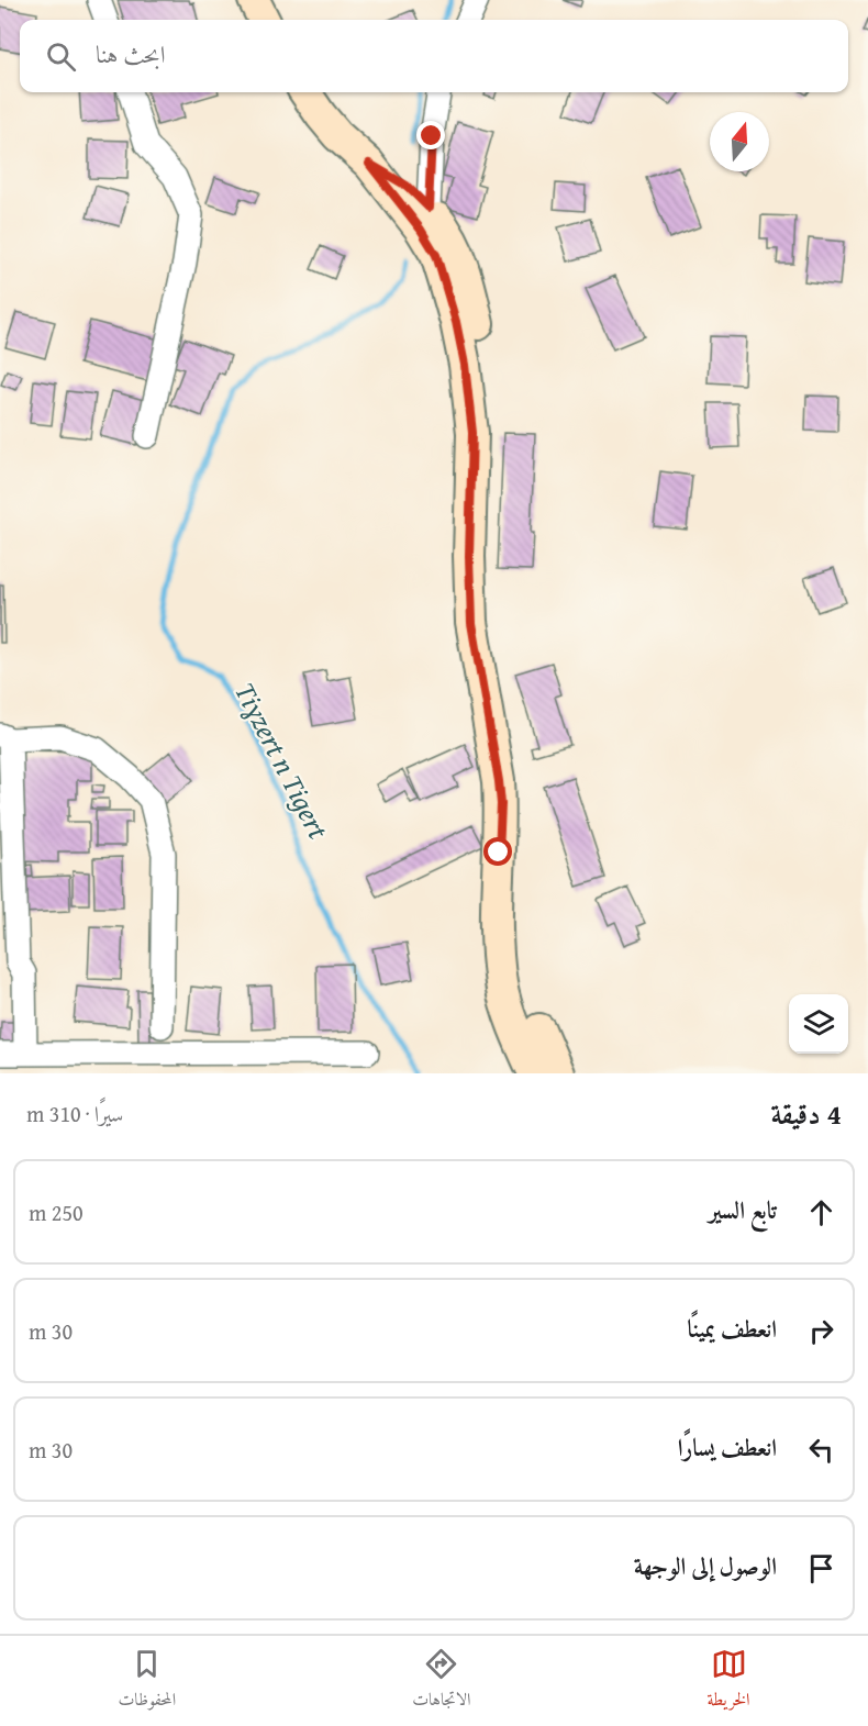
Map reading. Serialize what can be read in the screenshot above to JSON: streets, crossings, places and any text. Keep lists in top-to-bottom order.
{
  "water": ["Tiɣzert n Tigert"],
  "north": "top",
  "page": {
    "search": "ابحث هنا",
    "heading": ["4 دقيقة", "سيرًا · 310 m"],
    "list": [
      ["تابع السير", "250 m"],
      ["انعطف يمينًا", "30 m"],
      ["انعطف يسارًا", "30 m"],
      "الوصول إلى الوجهة"
    ],
    "nav": ["الخريطة", "الاتجاهات", "المحفوظات"]
  }
}
